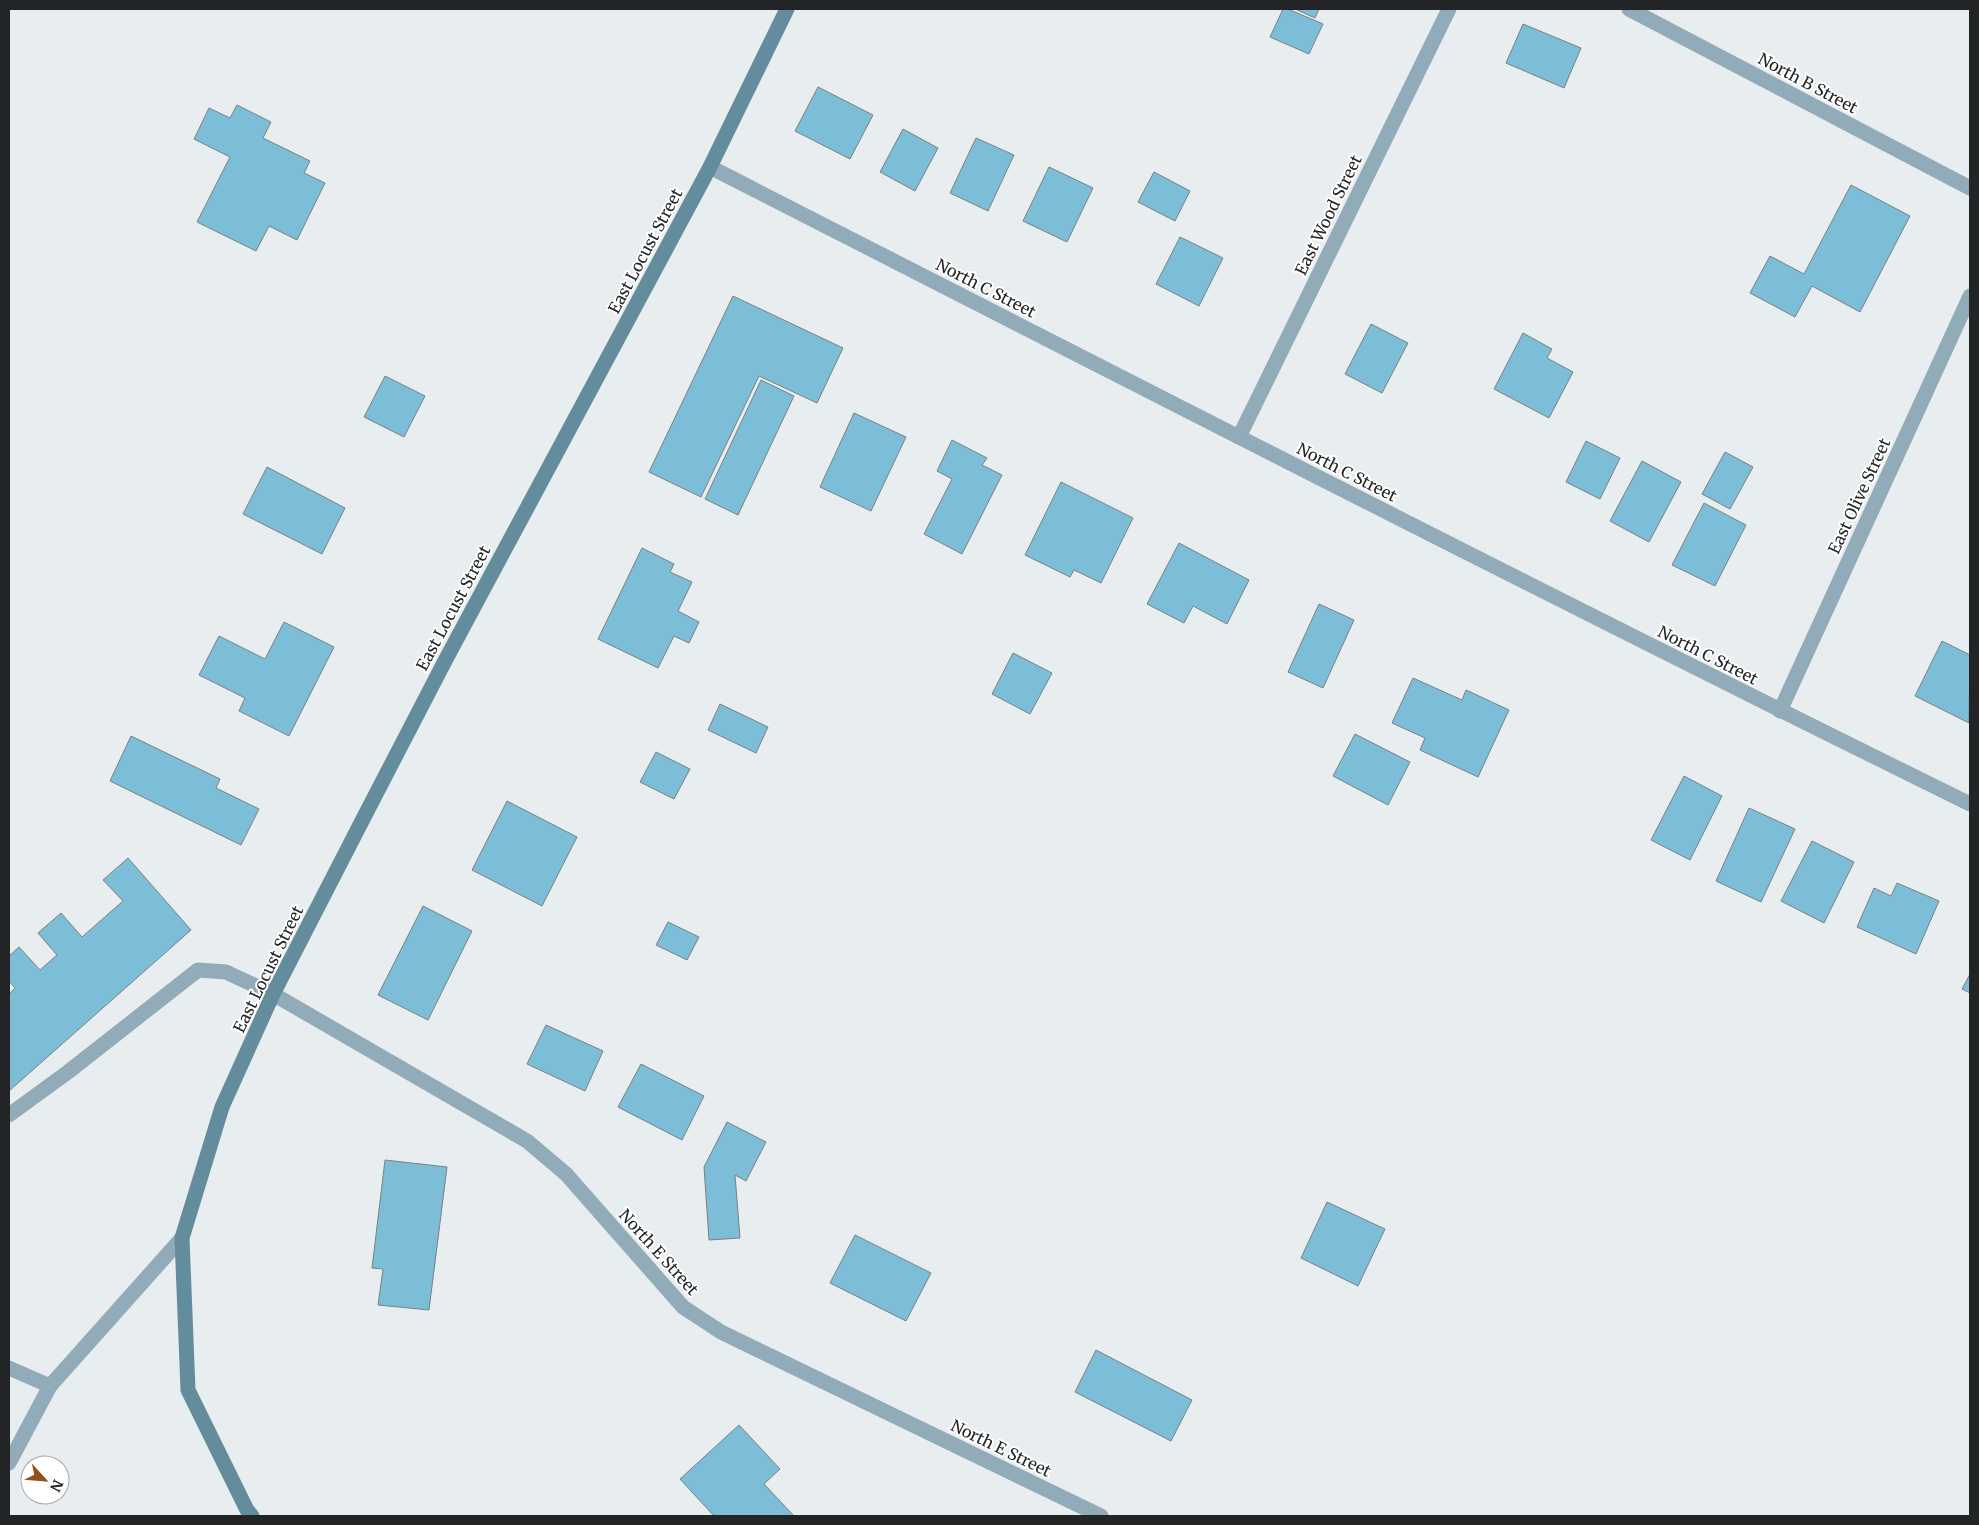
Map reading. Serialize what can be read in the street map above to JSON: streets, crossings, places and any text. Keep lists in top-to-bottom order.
{
  "streets": {
    "main road": ["East Locust Street"],
    "street": [
      "North B Street",
      "East Wood Street",
      "North C Street",
      "East Olive Street",
      "North E Street"
    ]
  },
  "crossings": [
    ["East Wood Street", "North C Street"],
    ["East Locust Street", "North C Street"],
    ["East Locust Street", "North E Street"],
    ["North C Street", "East Olive Street"]
  ],
  "north": "bottom right"
}
